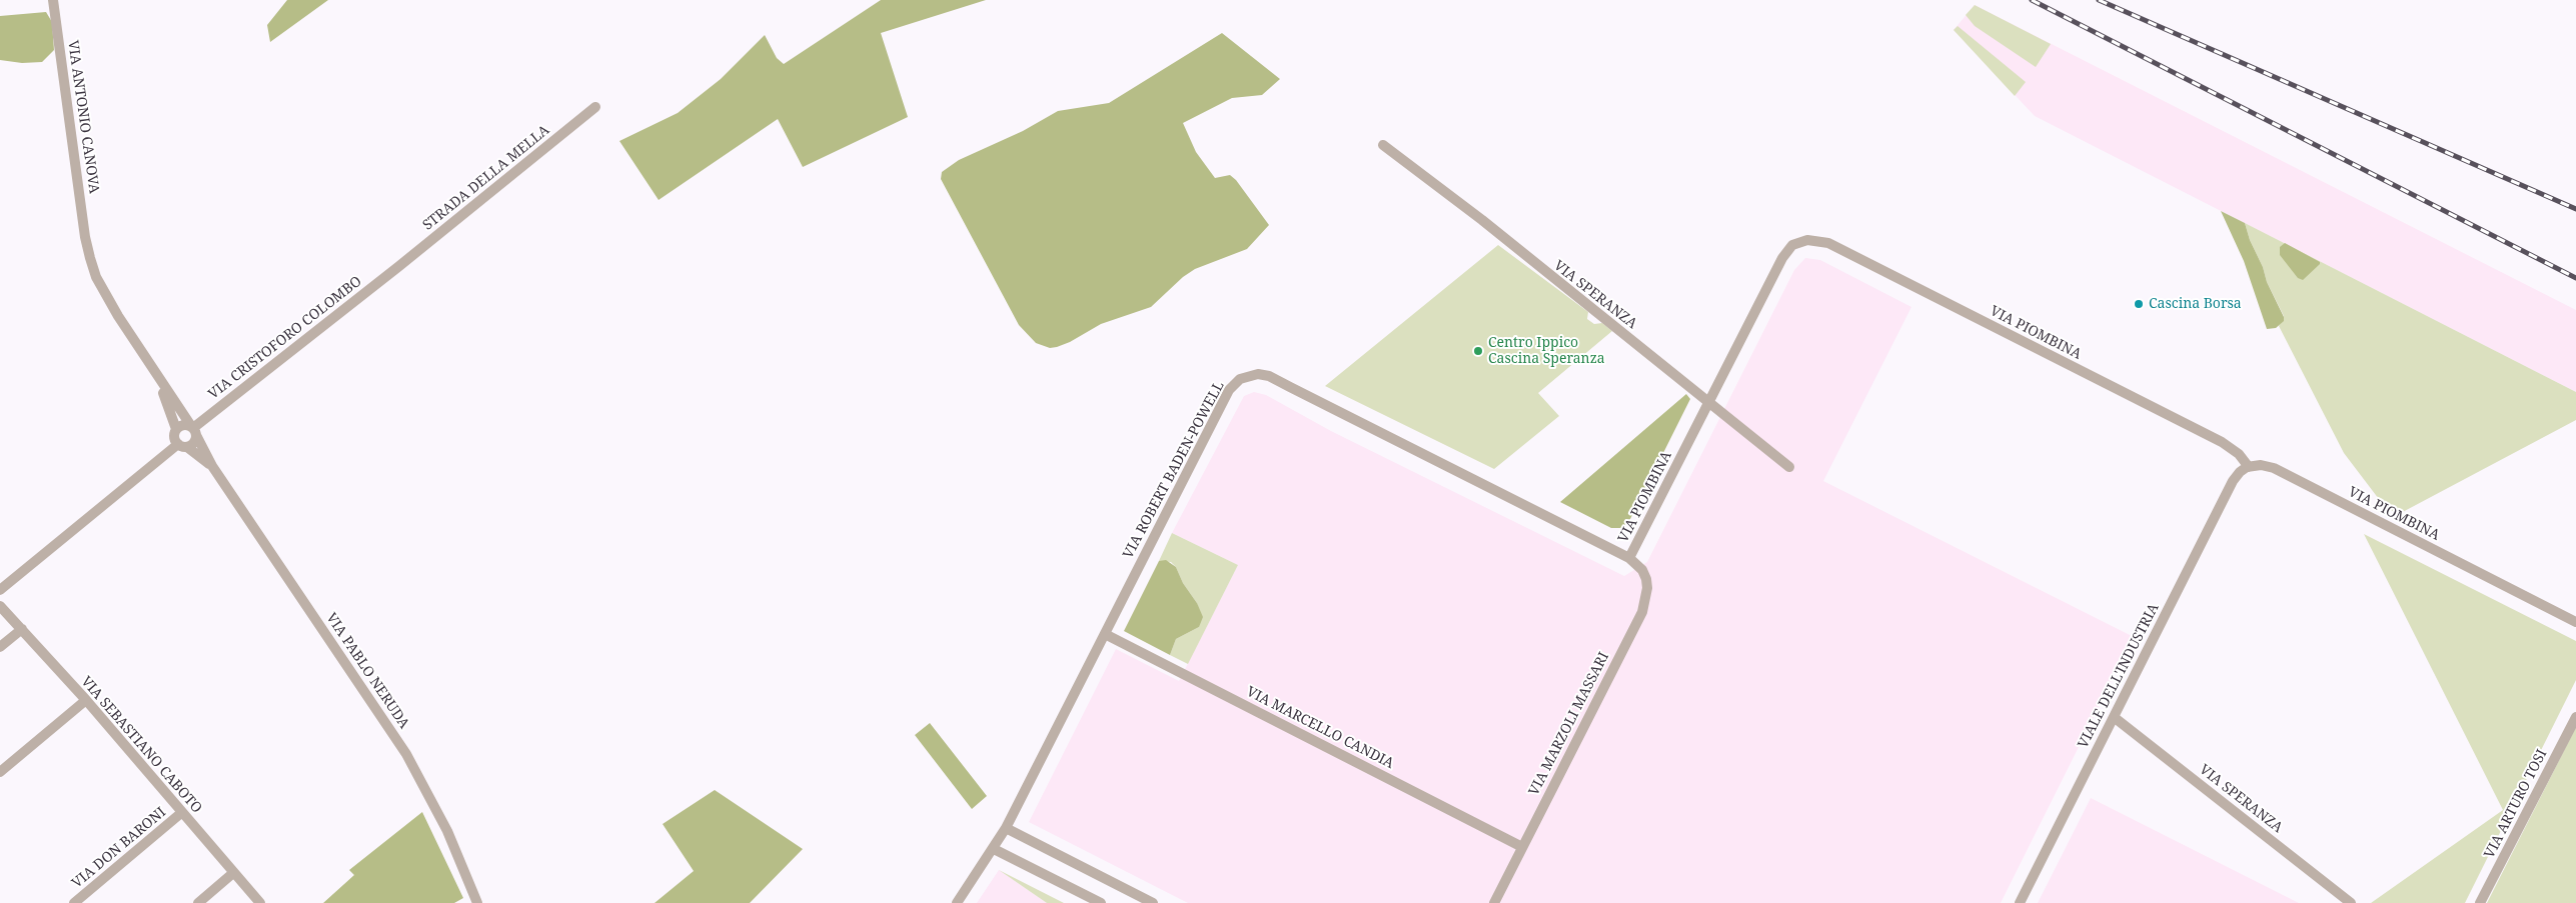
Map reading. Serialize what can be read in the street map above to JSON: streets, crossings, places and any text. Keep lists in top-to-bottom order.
{
  "streets": {
    "street": [
      "VIA ANTONIO CANOVA",
      "STRADA DELLA MELLA",
      "VIA SPERANZA",
      "VIA PIOMBINA",
      "VIA CRISTOFORO COLOMBO",
      "VIA ROBERT BADEN-POWELL",
      "VIA PABLO NERUDA",
      "VIALE DELL'INDUSTRIA",
      "VIA MARZOLI MASSARI",
      "VIA MARCELLO CANDIA",
      "VIA SEBASTIANO CABOTO",
      "VIA ARTURO TOSI",
      "VIA DON BARONI"
    ]
  },
  "crossings": [
    ["VIA ANTONIO CANOVA", "VIA PABLO NERUDA"],
    ["STRADA DELLA MELLA", "VIA CRISTOFORO COLOMBO"],
    ["VIA SPERANZA", "VIA PIOMBINA"],
    ["VIA SPERANZA", "VIALE DELL'INDUSTRIA"],
    ["VIA PIOMBINA", "VIA ROBERT BADEN-POWELL"],
    ["VIA PIOMBINA", "VIALE DELL'INDUSTRIA"],
    ["VIA PIOMBINA", "VIA MARZOLI MASSARI"],
    ["VIA CRISTOFORO COLOMBO", "VIA PABLO NERUDA"],
    ["VIA ROBERT BADEN-POWELL", "VIA MARZOLI MASSARI"],
    ["VIA ROBERT BADEN-POWELL", "VIA MARCELLO CANDIA"],
    ["VIA MARZOLI MASSARI", "VIA MARCELLO CANDIA"],
    ["VIA SEBASTIANO CABOTO", "VIA DON BARONI"]
  ],
  "places": ["Cascina Borsa", "Centro Ippico Cascina Speranza"]
}
